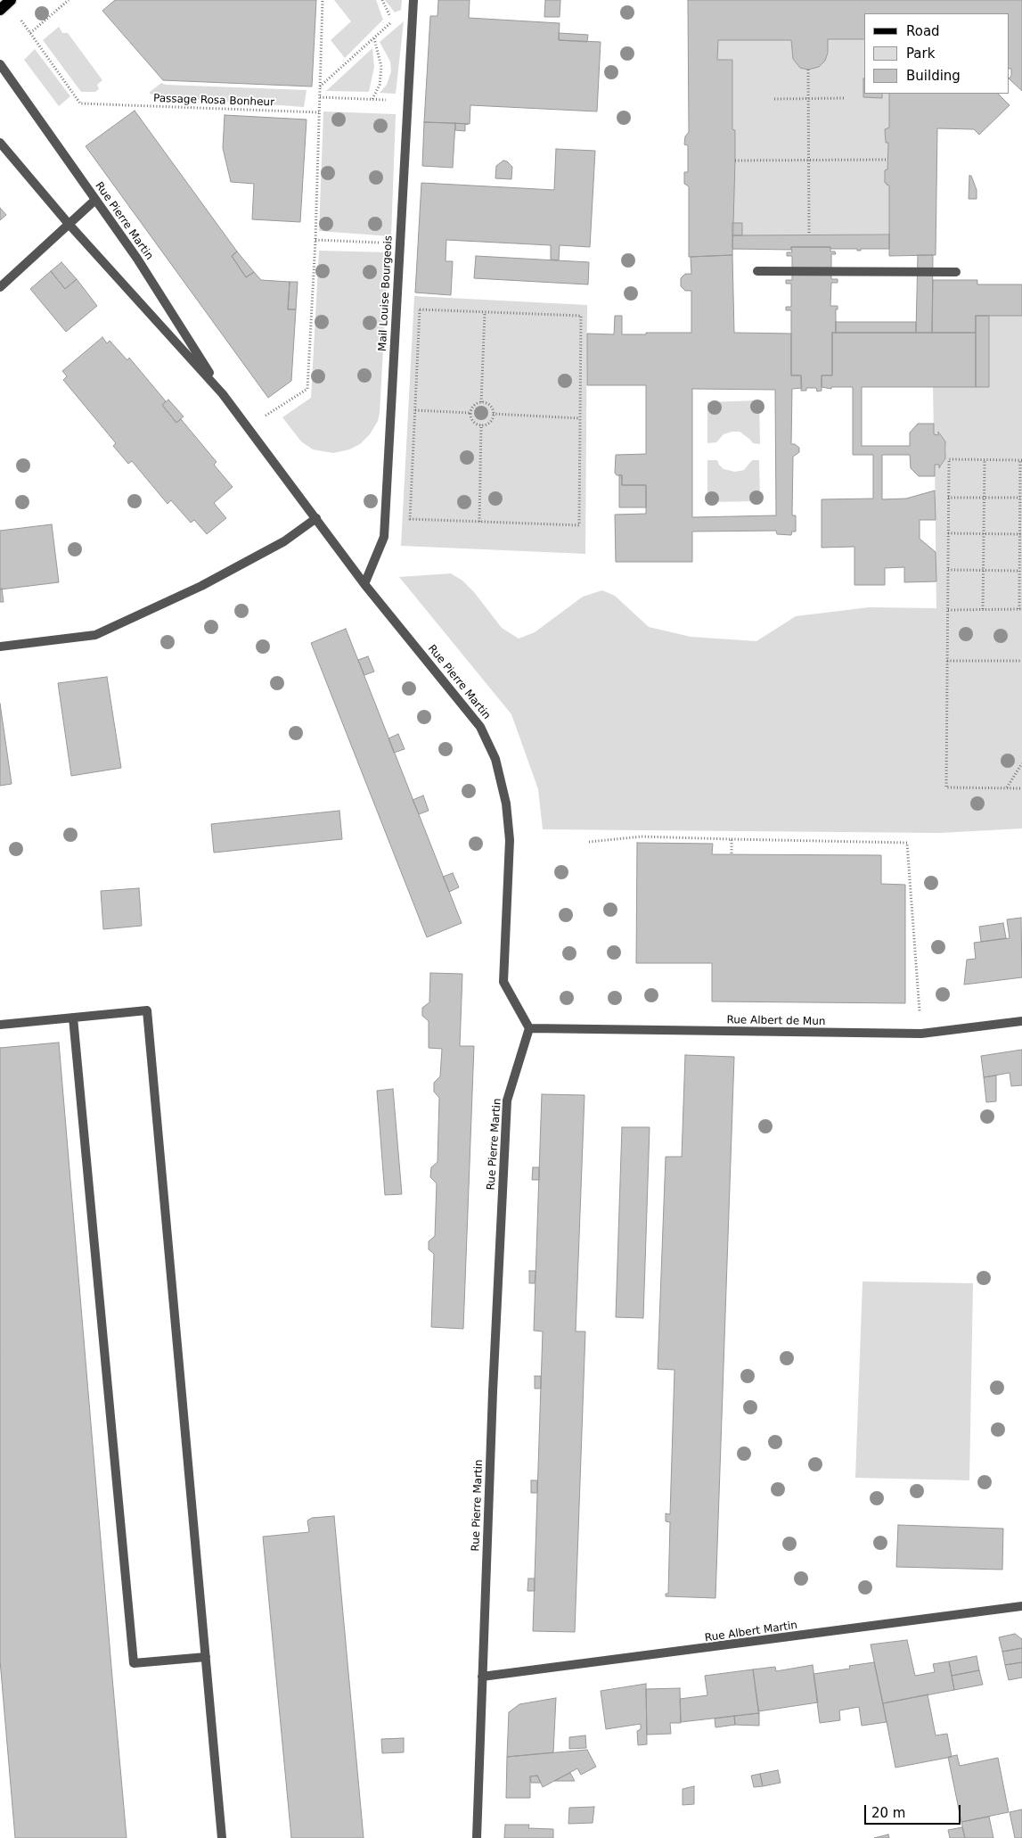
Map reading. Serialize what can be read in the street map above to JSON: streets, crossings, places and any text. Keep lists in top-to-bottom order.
{
  "streets": {
    "street": [
      "Rue Pierre Martin",
      "Mail Louise Bourgeois",
      "Rue Albert de Mun",
      "Rue Albert Martin"
    ],
    "path": ["Passage Rosa Bonheur"]
  },
  "crossings": [
    ["Rue Pierre Martin", "Mail Louise Bourgeois"],
    ["Rue Pierre Martin", "Rue Albert de Mun"],
    ["Rue Pierre Martin", "Rue Albert Martin"]
  ],
  "legend": ["Road", "Park", "Building"],
  "scale_bar": "20 m"
}
